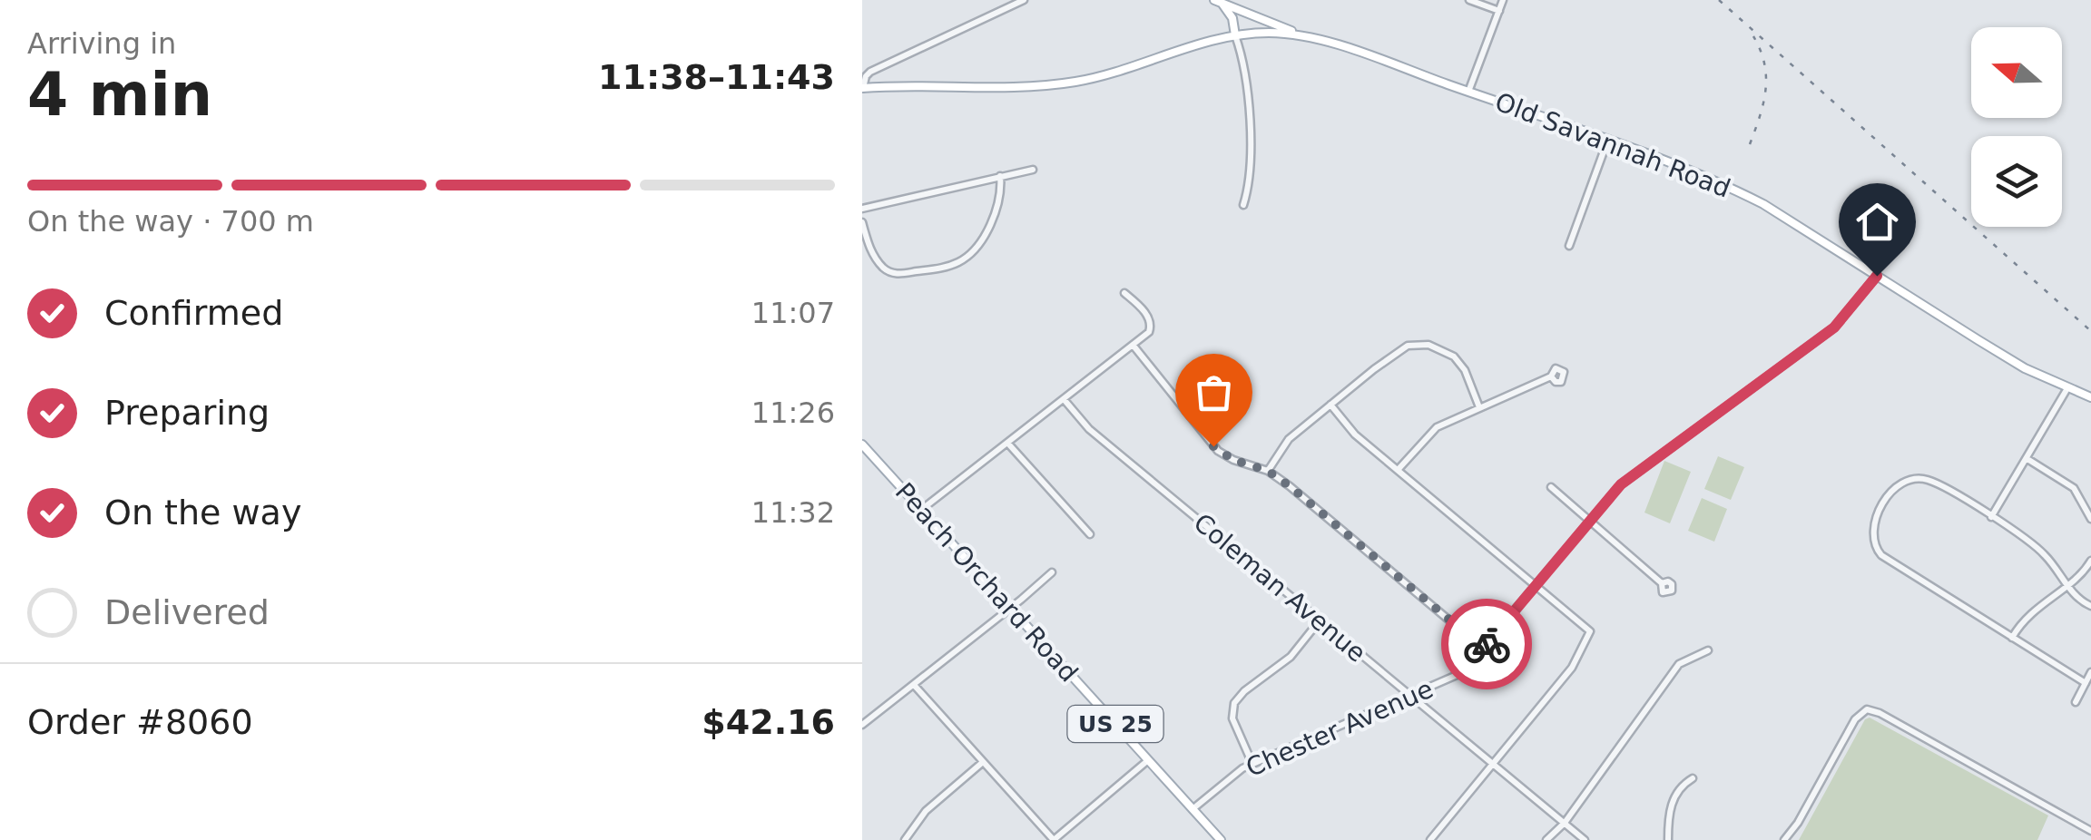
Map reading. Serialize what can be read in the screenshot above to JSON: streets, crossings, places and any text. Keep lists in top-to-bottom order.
{
  "streets": {
    "main road": ["Old Savannah Road", "Peach Orchard Road", "US 25"],
    "street": ["Coleman Avenue", "Chester Avenue"]
  },
  "crossings": [
    ["Old Savannah Road", "Chester Avenue"],
    ["Peach Orchard Road", "Chester Avenue"],
    ["Coleman Avenue", "Chester Avenue"]
  ],
  "north": "left",
  "page": {
    "heading": ["4 min", "Arriving in", "11:38–11:43"],
    "panel": ["Order #8060", "$42.16"],
    "bar": "On the way · 700 m",
    "list": [
      ["Confirmed", "11:07"],
      ["Preparing", "11:26"],
      ["On the way", "11:32"],
      "Delivered"
    ]
  }
}
